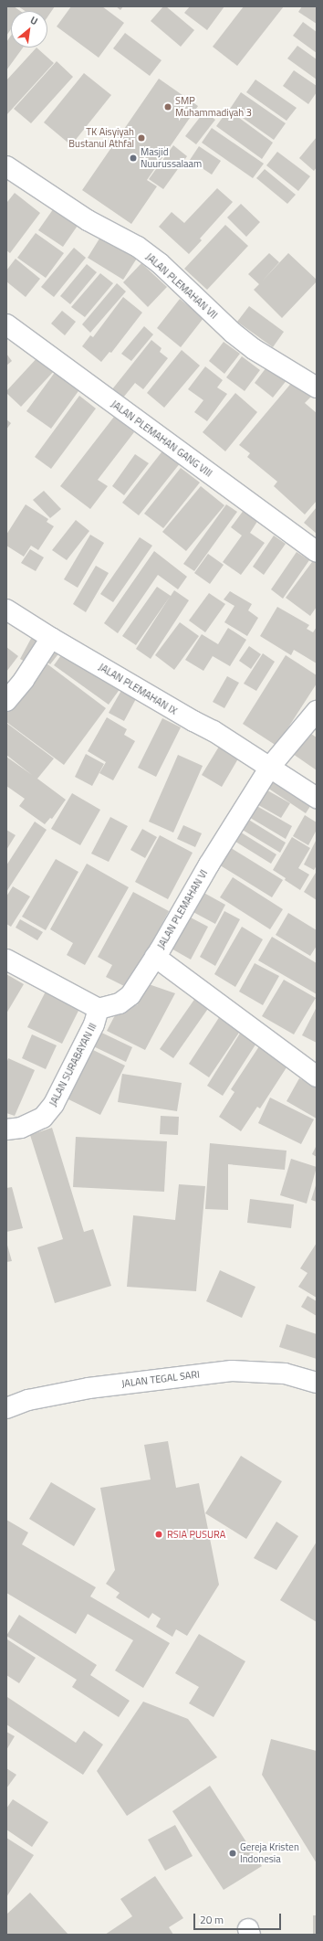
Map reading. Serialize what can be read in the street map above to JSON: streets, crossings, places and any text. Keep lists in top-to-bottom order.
{
  "streets": {
    "street": [
      "JALAN PLEMAHAN VII",
      "JALAN PLEMAHAN GANG VIII",
      "JALAN PLEMAHAN IX",
      "JALAN PLEMAHAN VI",
      "JALAN SURABAYAN III",
      "JALAN TEGAL SARI"
    ]
  },
  "crossings": [
    ["JALAN PLEMAHAN IX", "JALAN PLEMAHAN VI"],
    ["JALAN PLEMAHAN VI", "JALAN SURABAYAN III"]
  ],
  "places": [
    "SMP Muhammadiyah 3",
    "TK Aisyiyah Bustanul Athfal",
    "Masjid Nuurussalaam",
    "RSIA PUSURA",
    "Gereja Kristen Indonesia"
  ],
  "scale_bar": "20 m",
  "north": "top right"
}
